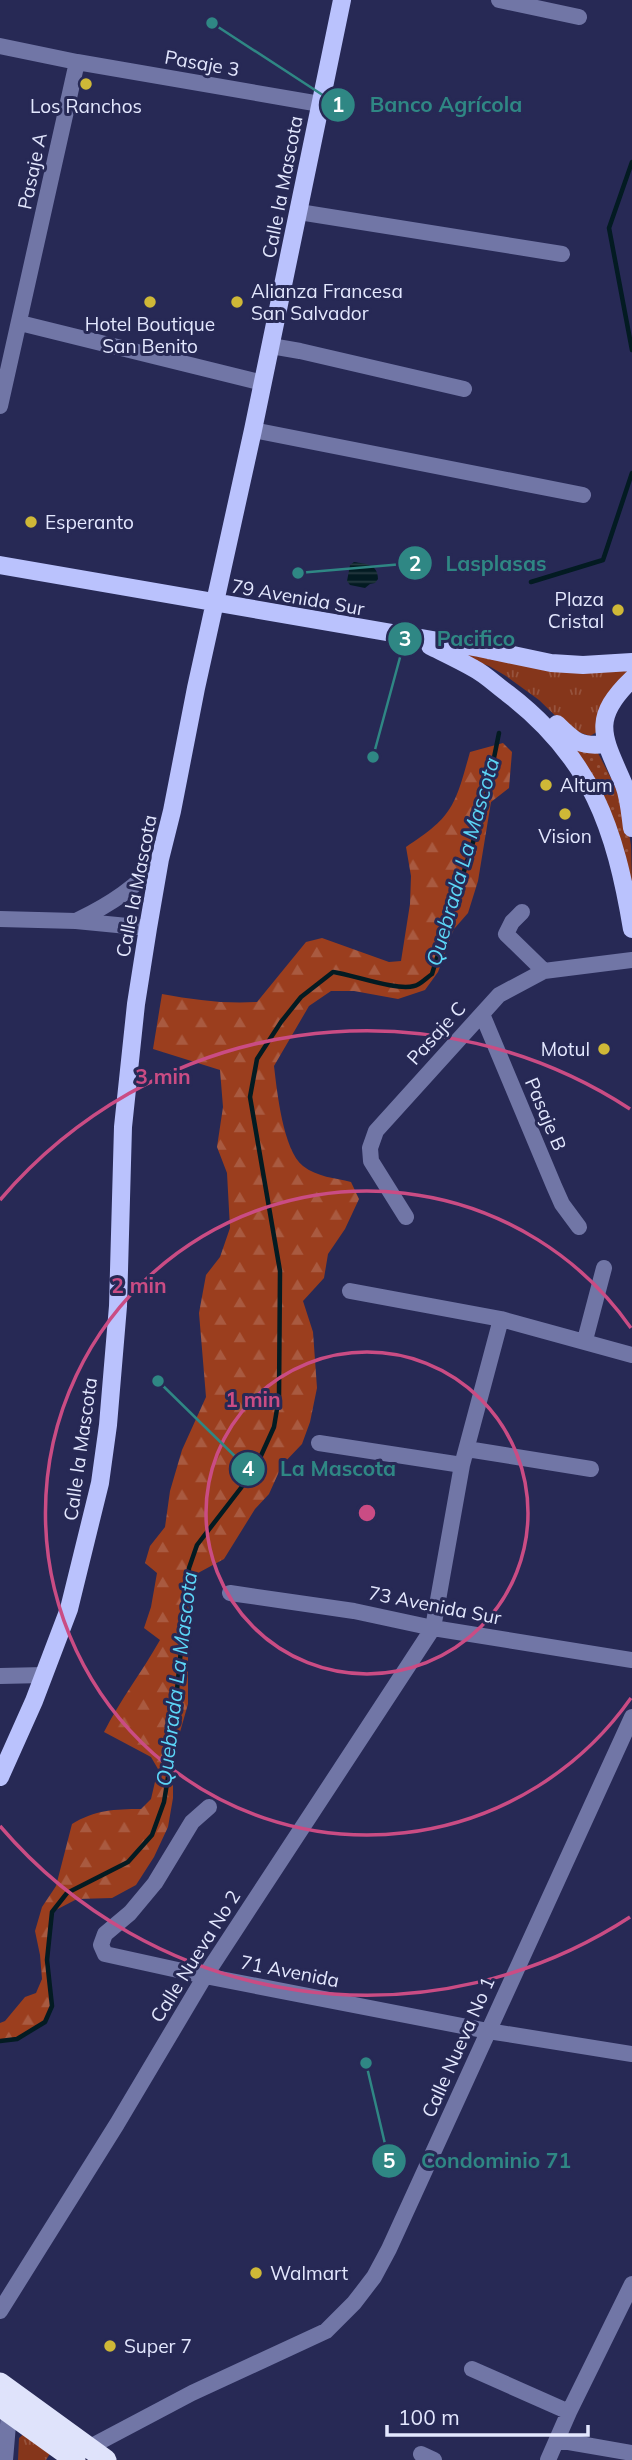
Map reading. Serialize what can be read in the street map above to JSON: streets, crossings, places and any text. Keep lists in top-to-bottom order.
{
  "streets": {
    "main road": ["Calle la Mascota", "79 Avenida Sur"],
    "street": [
      "Pasaje 3",
      "Pasaje A",
      "Pasaje C",
      "Pasaje B",
      "73 Avenida Sur",
      "Calle Nueva No 2",
      "71 Avenida",
      "Calle Nueva No 1"
    ]
  },
  "crossings": [
    ["Pasaje 3", "Pasaje A"],
    ["Pasaje 3", "Calle la Mascota"],
    ["Calle la Mascota", "79 Avenida Sur"],
    ["Pasaje C", "Pasaje B"],
    ["73 Avenida Sur", "Calle Nueva No 2"],
    ["Calle Nueva No 2", "71 Avenida"],
    ["71 Avenida", "Calle Nueva No 1"]
  ],
  "water": ["Quebrada La Mascota"],
  "places": [
    "Banco Agrícola",
    "Los Ranchos",
    "Hotel Boutique San Benito",
    "Alianza Francesa San Salvador",
    "Esperanto",
    "Lasplasas",
    "Plaza Cristal",
    "Pacifico",
    "Altum",
    "Vision",
    "Motul",
    "La Mascota",
    "Condominio 71",
    "Walmart",
    "Super 7"
  ],
  "scale_bar": "100 m",
  "rings": ["3 min", "2 min", "1 min"]
}
